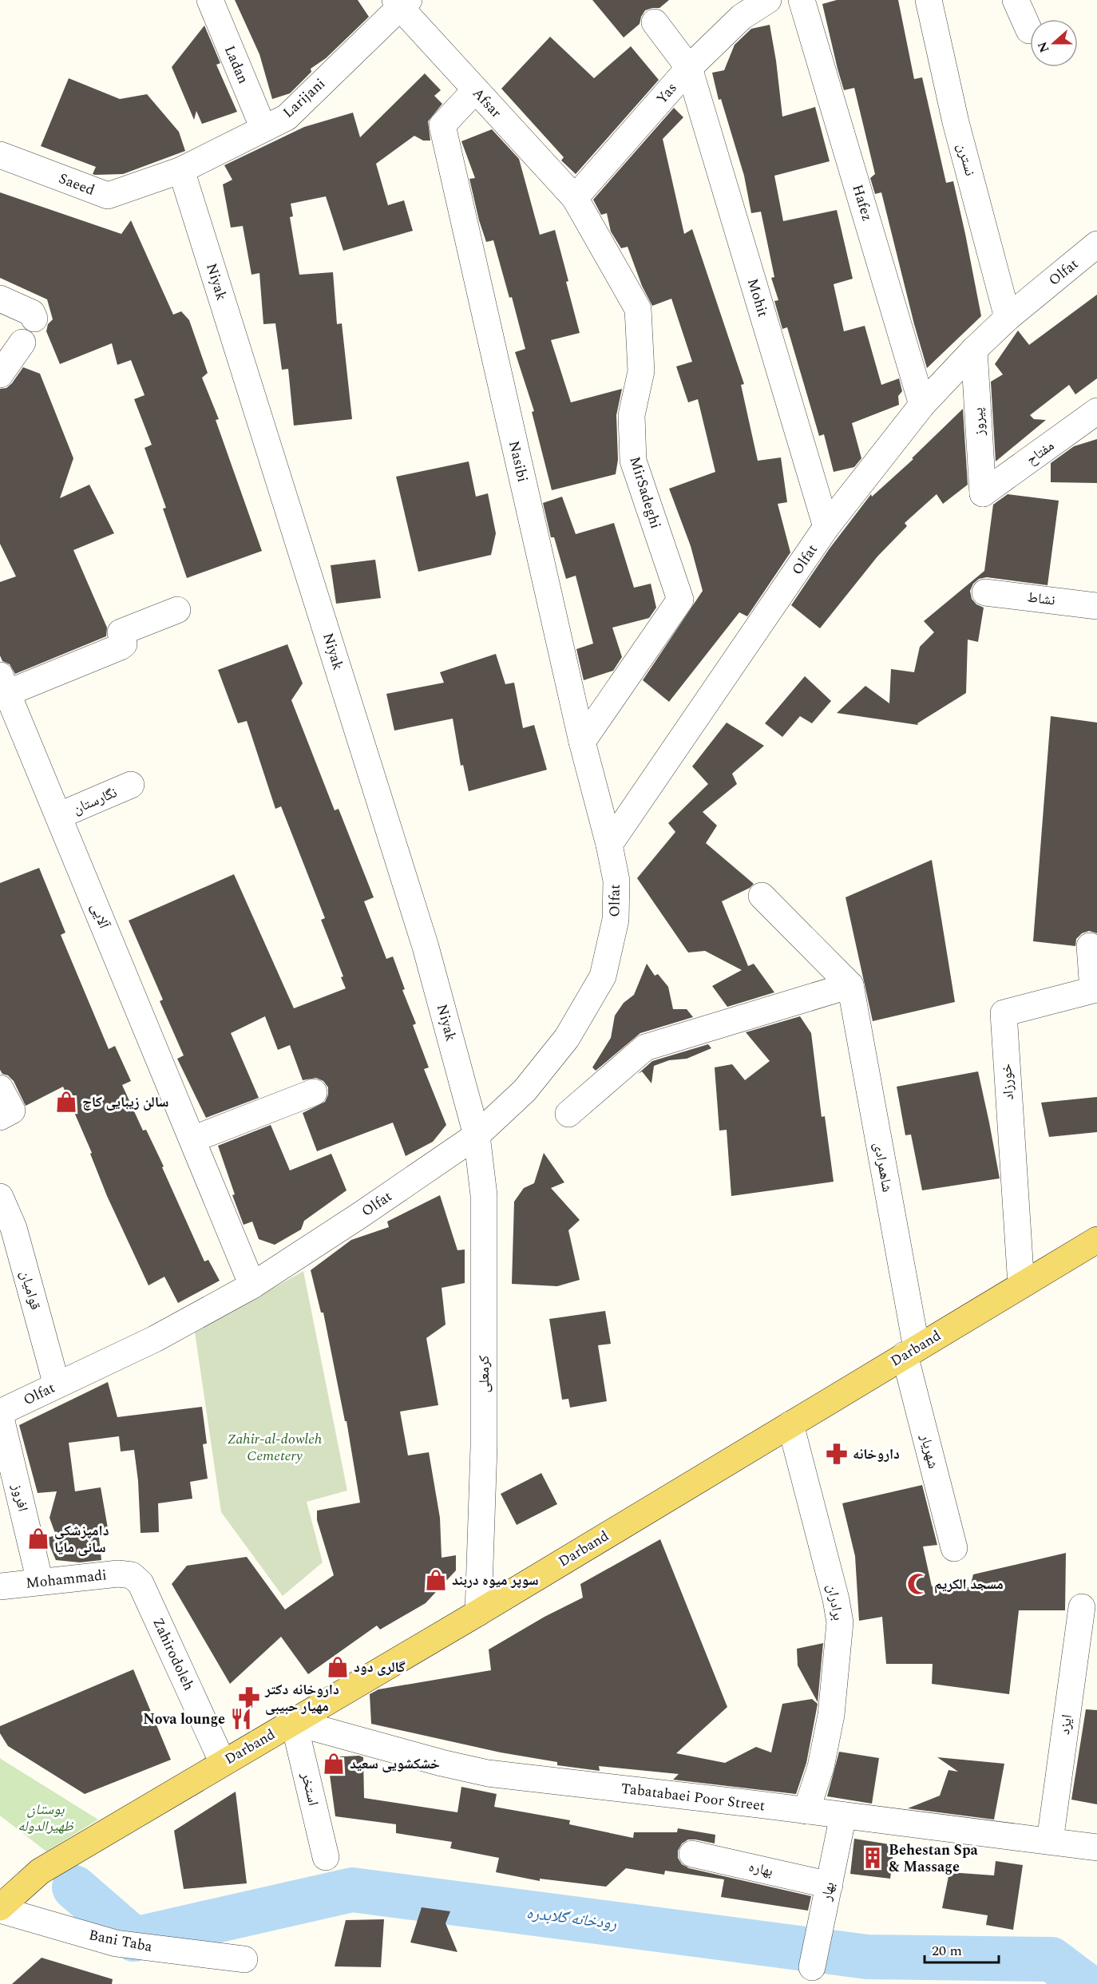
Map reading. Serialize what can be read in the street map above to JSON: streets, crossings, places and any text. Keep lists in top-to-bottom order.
{
  "streets": {
    "main road": ["Darband"],
    "street": [
      "Ladan",
      "Yas",
      "Larijani",
      "Afsar",
      "نسترن",
      "Saeed",
      "Hafez",
      "Olfat",
      "Niyak",
      "Mohit",
      "پیروز",
      "مفتاح",
      "Nasibi",
      "MirSadeghi",
      "نشاط",
      "نگارستان",
      "آلایی",
      "خورزاد",
      "شاهمرادی",
      "قوامیان",
      "کرمعلی",
      "شهریار",
      "افروز",
      "Mohammadi",
      "برادران",
      "Zahirodoleh",
      "ایزد",
      "استخر",
      "Tabatabaei Poor Street",
      "بهاره",
      "بهار",
      "Bani Taba"
    ]
  },
  "crossings": [
    ["Ladan", "Larijani"],
    ["Yas", "Afsar"],
    ["Yas", "Mohit"],
    ["Yas", "MirSadeghi"],
    ["Larijani", "Afsar"],
    ["Larijani", "Saeed"],
    ["Larijani", "Niyak"],
    ["Afsar", "Nasibi"],
    ["Afsar", "MirSadeghi"],
    ["نسترن", "Olfat"],
    ["Saeed", "Niyak"],
    ["Hafez", "Olfat"],
    ["Olfat", "Niyak"],
    ["Olfat", "Mohit"],
    ["Olfat", "پیروز"],
    ["Olfat", "Nasibi"],
    ["Olfat", "آلایی"],
    ["Olfat", "قوامیان"],
    ["Olfat", "کرمعلی"],
    ["Olfat", "افروز"],
    ["Niyak", "کرمعلی"],
    ["پیروز", "مفتاح"],
    ["Nasibi", "MirSadeghi"],
    ["نگارستان", "آلایی"],
    ["خورزاد", "Darband"],
    ["شاهمرادی", "Darband"],
    ["شاهمرادی", "شهریار"],
    ["Darband", "کرمعلی"],
    ["Darband", "شهریار"],
    ["Darband", "برادران"],
    ["Darband", "Zahirodoleh"],
    ["Darband", "استخر"],
    ["Darband", "Tabatabaei Poor Street"],
    ["Darband", "Bani Taba"],
    ["افروز", "Mohammadi"],
    ["Mohammadi", "Zahirodoleh"],
    ["برادران", "Tabatabaei Poor Street"],
    ["ایزد", "Tabatabaei Poor Street"],
    ["استخر", "Tabatabaei Poor Street"],
    ["Tabatabaei Poor Street", "بهار"],
    ["بهاره", "بهار"]
  ],
  "water": ["رودخانه گلابدره"],
  "parks": ["Zahir-al-dowleh Cemetery", "بوستان ظهیرالدوله"],
  "places": {
    "shop": [
      "سالن زیبایی کاچ",
      "دامپزشکی سانی مایا",
      "سوپر میوه دربند",
      "گالری دود",
      "خشکشویی سعید"
    ],
    "pharmacy": ["داروخانه", "داروخانه دکتر مهیار حبیبی"],
    "mosque": ["مسجد الکریم"],
    "restaurant": ["Nova lounge"],
    "building": ["Behestan Spa & Massage"]
  },
  "scale_bar": "20 m",
  "north": "left"
}
